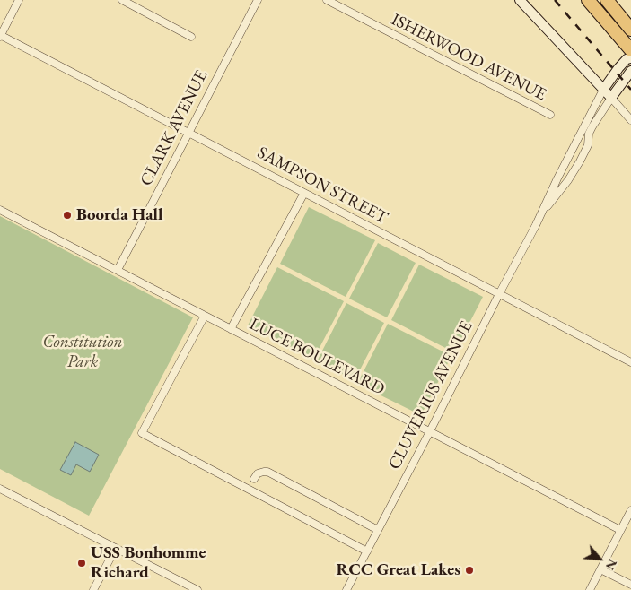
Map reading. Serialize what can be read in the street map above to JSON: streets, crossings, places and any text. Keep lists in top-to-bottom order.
{
  "streets": {
    "street": [
      "ISHERWOOD AVENUE",
      "CLARK AVENUE",
      "SAMPSON STREET",
      "LUCE BOULEVARD",
      "CLUVERIUS AVENUE"
    ]
  },
  "crossings": [
    ["CLARK AVENUE", "SAMPSON STREET"],
    ["CLARK AVENUE", "LUCE BOULEVARD"],
    ["SAMPSON STREET", "CLUVERIUS AVENUE"],
    ["LUCE BOULEVARD", "CLUVERIUS AVENUE"]
  ],
  "parks": ["Constitution Park"],
  "places": ["Boorda Hall", "USS Bonhomme Richard", "RCC Great Lakes"],
  "north": "bottom right"
}
